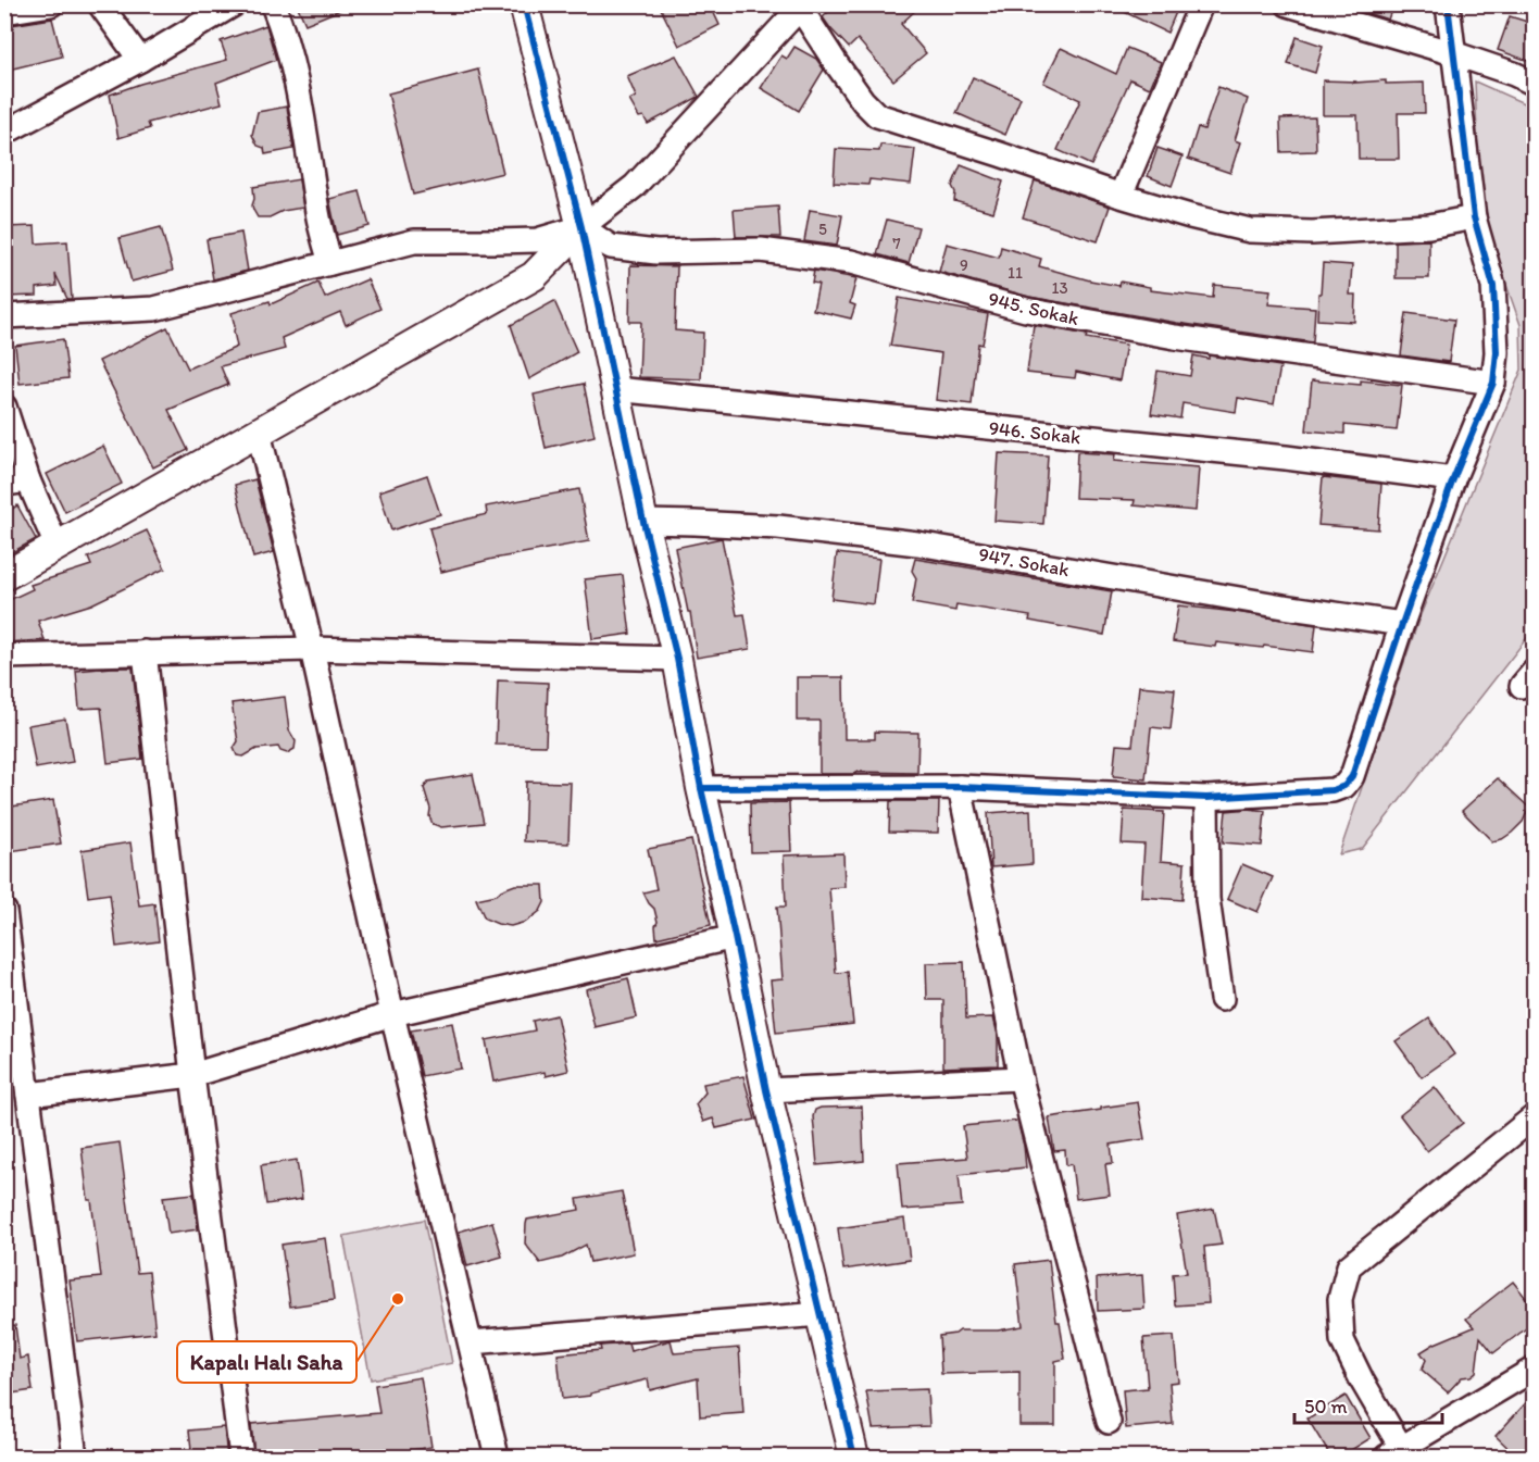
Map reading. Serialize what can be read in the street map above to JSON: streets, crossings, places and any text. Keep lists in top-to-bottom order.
{
  "streets": {
    "street": ["945. Sokak", "946. Sokak", "947. Sokak"]
  },
  "places": ["Kapalı Halı Saha"],
  "house_numbers": [
    "5",
    "7",
    "9",
    "11",
    "13"
  ],
  "scale_bar": "50 m"
}
